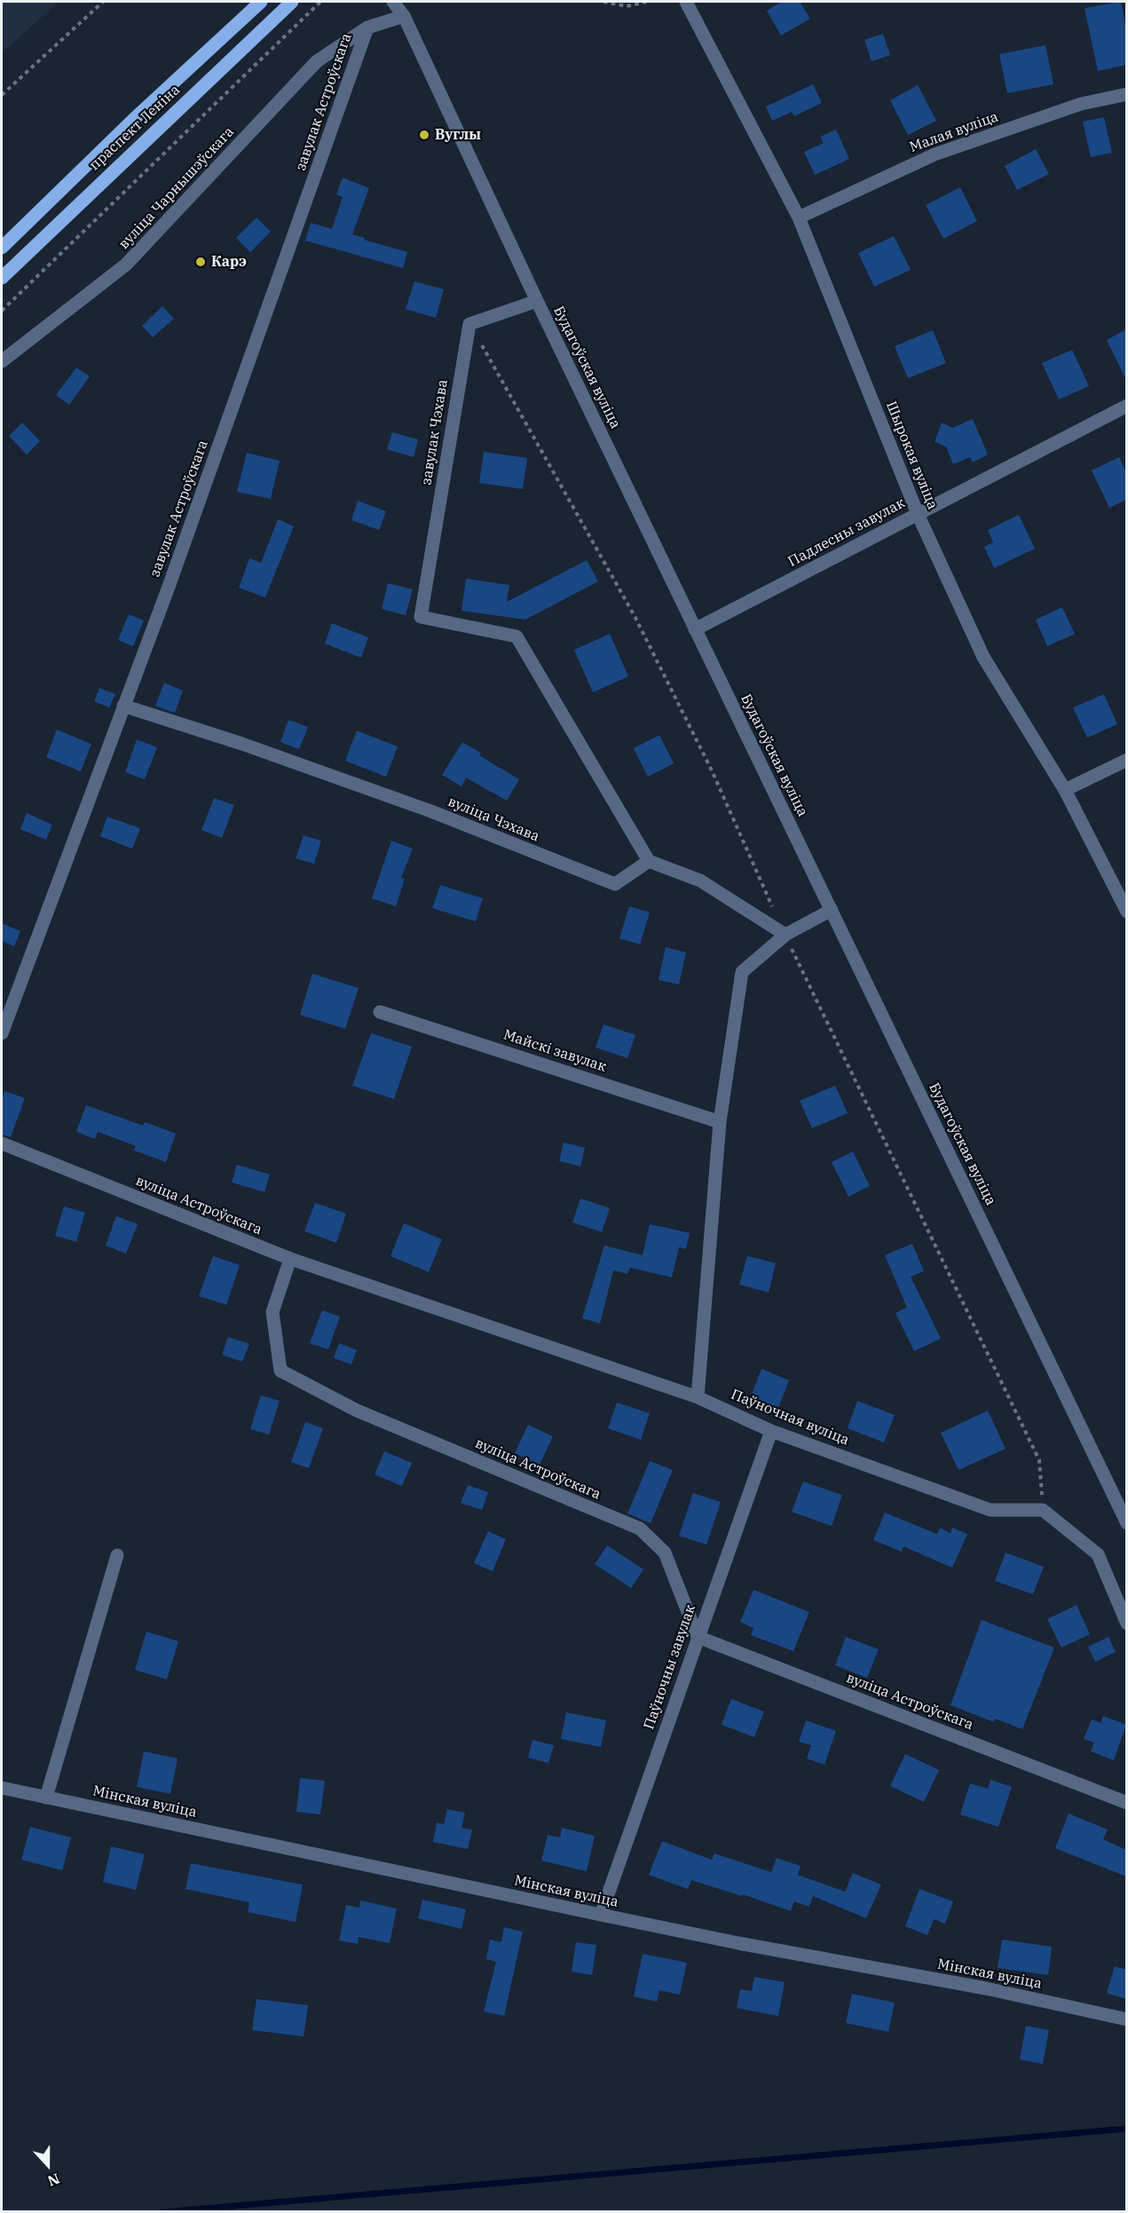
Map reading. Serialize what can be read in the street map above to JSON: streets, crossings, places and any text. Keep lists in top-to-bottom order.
{
  "streets": {
    "main road": ["праспект Леніна"],
    "street": [
      "завулак Астроўскага",
      "Малая вуліца",
      "вуліца Чарнышэўскага",
      "Будагоўская вуліца",
      "завулак Чэхава",
      "Шырокая вуліца",
      "Падлесны завулак",
      "вуліца Чэхава",
      "Майскі завулак",
      "вуліца Астроўскага",
      "Паўночная вуліца",
      "Паўночны завулак",
      "Мінская вуліца"
    ]
  },
  "crossings": [
    ["завулак Астроўскага", "вуліца Чарнышэўскага"],
    ["завулак Астроўскага", "Будагоўская вуліца"],
    ["завулак Астроўскага", "вуліца Чэхава"],
    ["Малая вуліца", "Шырокая вуліца"],
    ["Будагоўская вуліца", "завулак Чэхава"],
    ["Будагоўская вуліца", "Падлесны завулак"],
    ["завулак Чэхава", "вуліца Чэхава"],
    ["Шырокая вуліца", "Падлесны завулак"],
    ["вуліца Астроўскага", "Паўночная вуліца"],
    ["вуліца Астроўскага", "Паўночны завулак"],
    ["Паўночная вуліца", "Паўночны завулак"],
    ["Паўночны завулак", "Мінская вуліца"]
  ],
  "places": ["Вуглы", "Карэ"],
  "north": "bottom"
}
